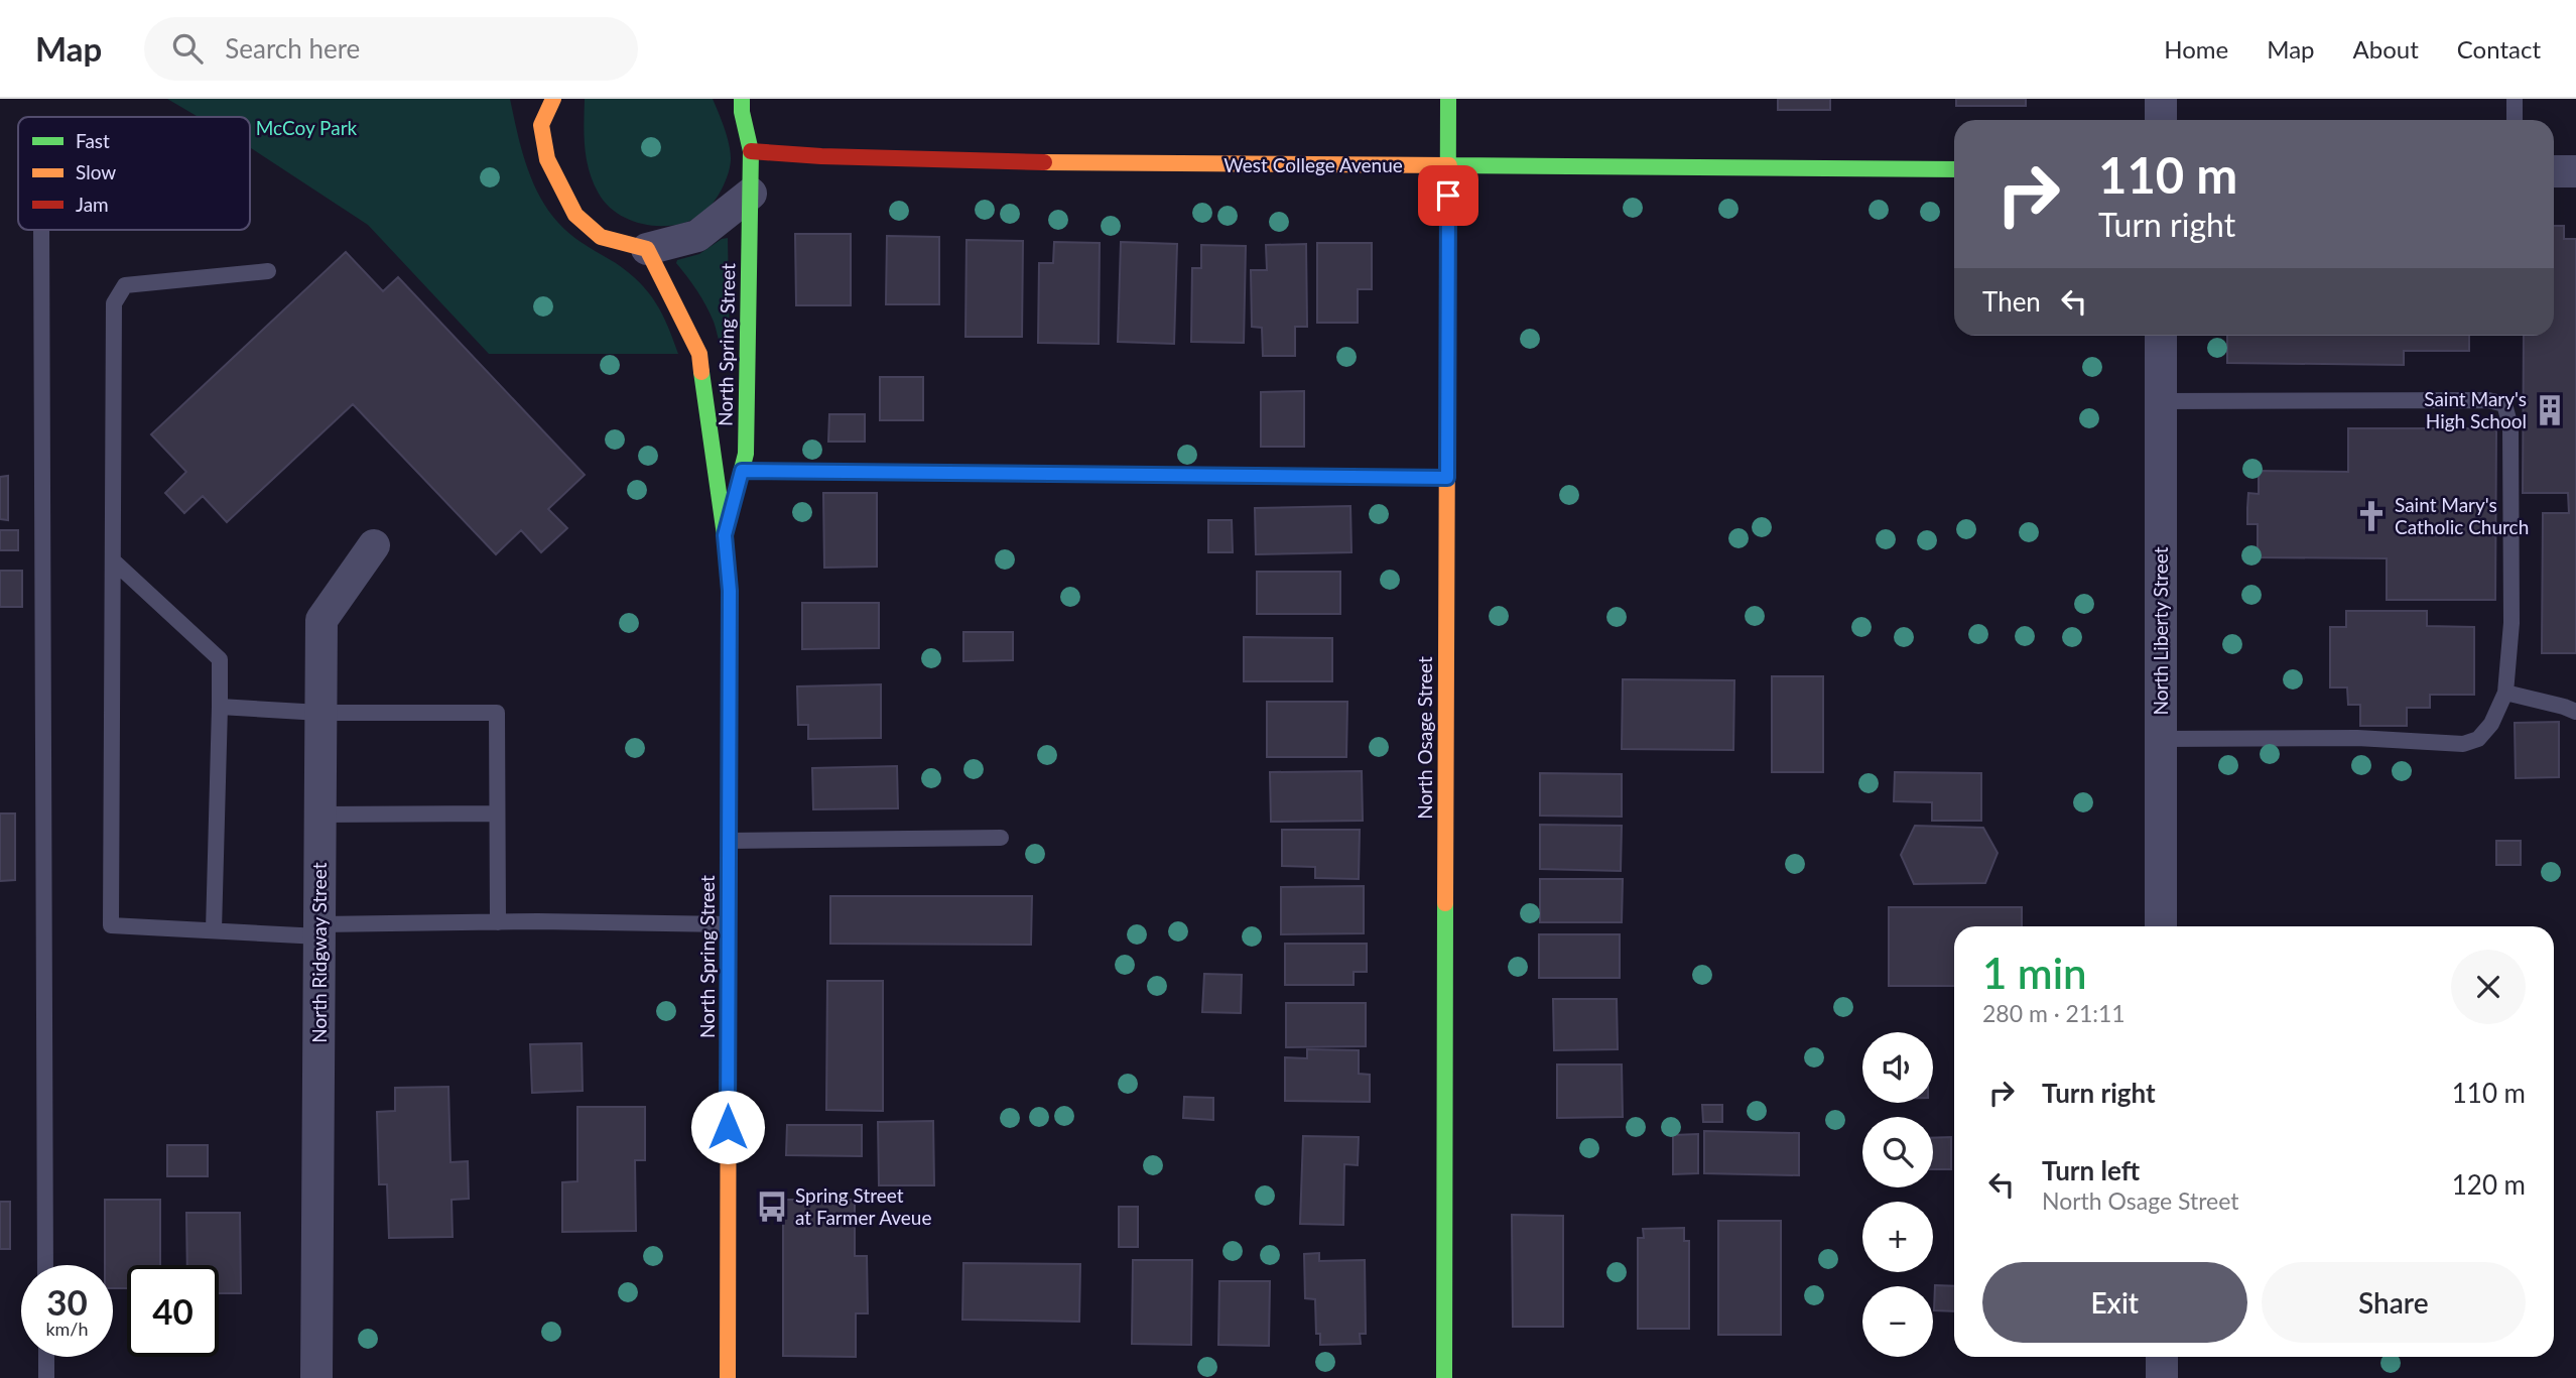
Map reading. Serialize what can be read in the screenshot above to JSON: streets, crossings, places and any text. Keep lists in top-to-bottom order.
{
  "streets": {
    "street": [
      "West College Avenue",
      "North Spring Street",
      "North Liberty Street",
      "North Osage Street",
      "North Ridgway Street"
    ]
  },
  "crossings": [
    ["West College Avenue", "North Spring Street"],
    ["West College Avenue", "North Osage Street"]
  ],
  "parks": ["McCoy Park"],
  "places": {
    "building": ["Saint Mary's High School"],
    "church": ["Saint Mary's Catholic Church"],
    "bus stop": ["Spring Street at Farmer Aveue"]
  },
  "legend": ["Fast", "Slow", "Jam"],
  "page": {
    "header": "Map",
    "search": "Search here",
    "nav": [
      "Home",
      "Map",
      "About",
      "Contact"
    ],
    "turn": ["110 m", "Turn right"],
    "then": "Then",
    "heading": ["1 min", "280 m · 21:11"],
    "map_buttons": ["+", "−"],
    "list": [
      {
        "name": "Turn right",
        "value": "110 m"
      },
      {
        "name": "Turn left",
        "note": "North Osage Street",
        "value": "120 m"
      }
    ],
    "buttons": ["Exit", "Share"],
    "speed": "30 km/h",
    "limit": "40"
  }
}
